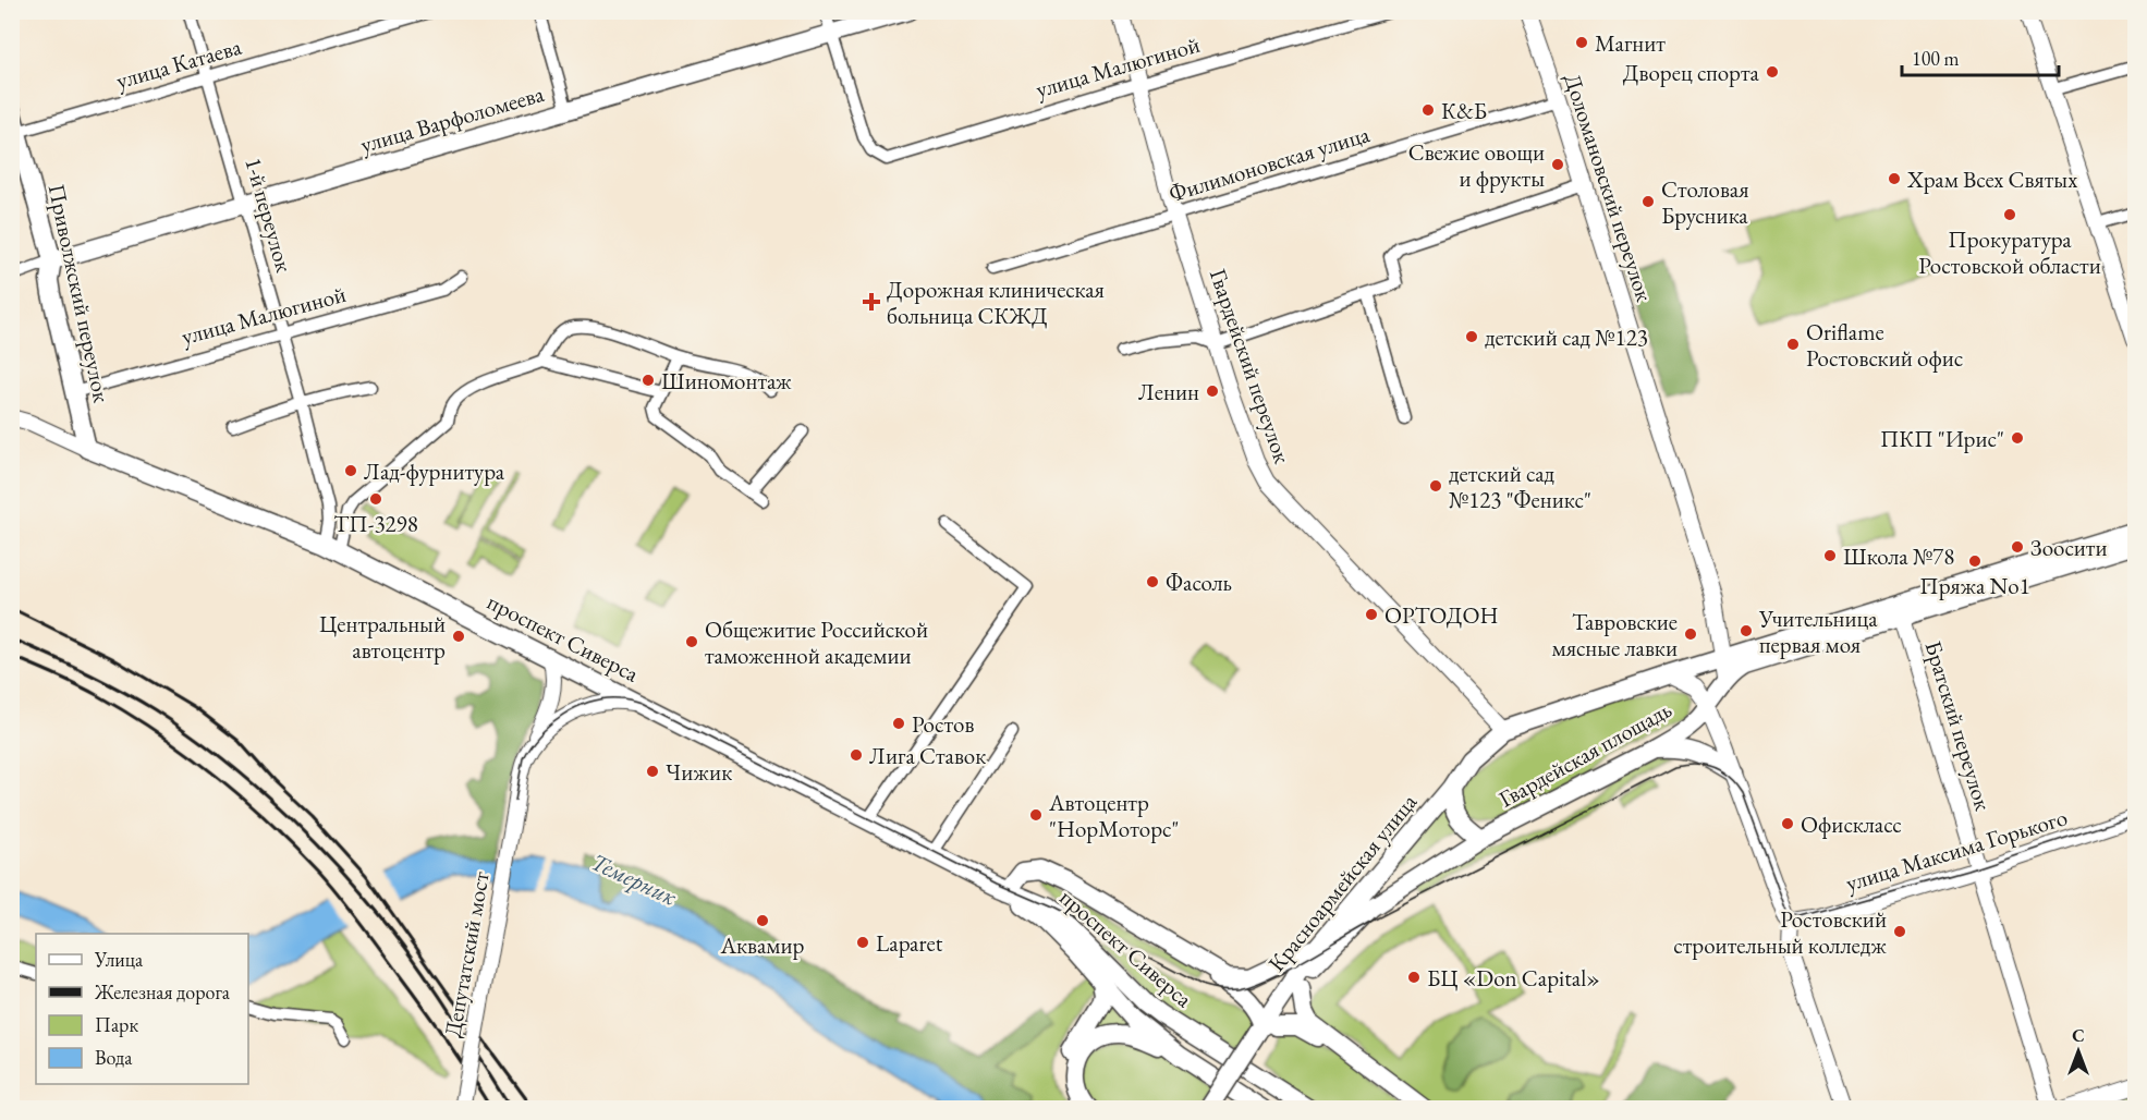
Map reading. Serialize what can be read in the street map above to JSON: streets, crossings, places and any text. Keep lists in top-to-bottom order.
{
  "streets": {
    "main road": [
      "улица Варфоломеева",
      "Доломановский переулок",
      "Приволжский переулок",
      "проспект Сиверса",
      "Гвардейская площадь",
      "улица Максима Горького",
      "Красноармейская улица"
    ],
    "street": [
      "улица Катаева",
      "улица Малюгиной",
      "Филимоновская улица",
      "1-й переулок",
      "Гвардейский переулок",
      "Братский переулок",
      "Депутатский мост"
    ]
  },
  "crossings": [
    ["улица Катаева", "1-й переулок"],
    ["улица Катаева", "Приволжский переулок"],
    ["улица Малюгиной", "улица Варфоломеева"],
    ["улица Малюгиной", "1-й переулок"],
    ["улица Малюгиной", "Приволжский переулок"],
    ["улица Малюгиной", "Гвардейский переулок"],
    ["улица Варфоломеева", "1-й переулок"],
    ["улица Варфоломеева", "Приволжский переулок"],
    ["Филимоновская улица", "Доломановский переулок"],
    ["Филимоновская улица", "Гвардейский переулок"],
    ["Доломановский переулок", "Гвардейская площадь"],
    ["1-й переулок", "проспект Сиверса"],
    ["Приволжский переулок", "проспект Сиверса"],
    ["Гвардейский переулок", "Гвардейская площадь"],
    ["проспект Сиверса", "Депутатский мост"],
    ["Братский переулок", "улица Максима Горького"],
    ["Гвардейская площадь", "Красноармейская улица"]
  ],
  "water": ["Темерник"],
  "places": {
    "other": [
      "Магнит",
      "Дворец спорта",
      "К&Б",
      "Свежие овощи и фрукты",
      "Храм Всех Святых",
      "Столовая Брусника",
      "Прокуратура Ростовской области",
      "детский сад №123",
      "Oriflame Ростовский офис",
      "Шиномонтаж",
      "Ленин",
      "ПКП \"Ирис\"",
      "Лад-фурнитура",
      "детский сад №123 \"Феникс\"",
      "ТП-3298",
      "Зоосити",
      "Школа №78",
      "Пряжа No1",
      "Фасоль",
      "ОРТОДОН",
      "Учительница первая моя",
      "Тавровские мясные лавки",
      "Центральный автоцентр",
      "Общежитие Российской таможенной академии",
      "Ростов",
      "Лига Ставок",
      "Чижик",
      "Автоцентр \"НорМоторс\"",
      "Офискласс",
      "Аквамир",
      "Ростовский строительный колледж",
      "Laparet",
      "БЦ «Don Capital»"
    ],
    "health": ["Дорожная клиническая больница СКЖД"]
  },
  "legend": [
    "Улица",
    "Железная дорога",
    "Парк",
    "Вода"
  ],
  "scale_bar": "100 m",
  "north": "top"
}
